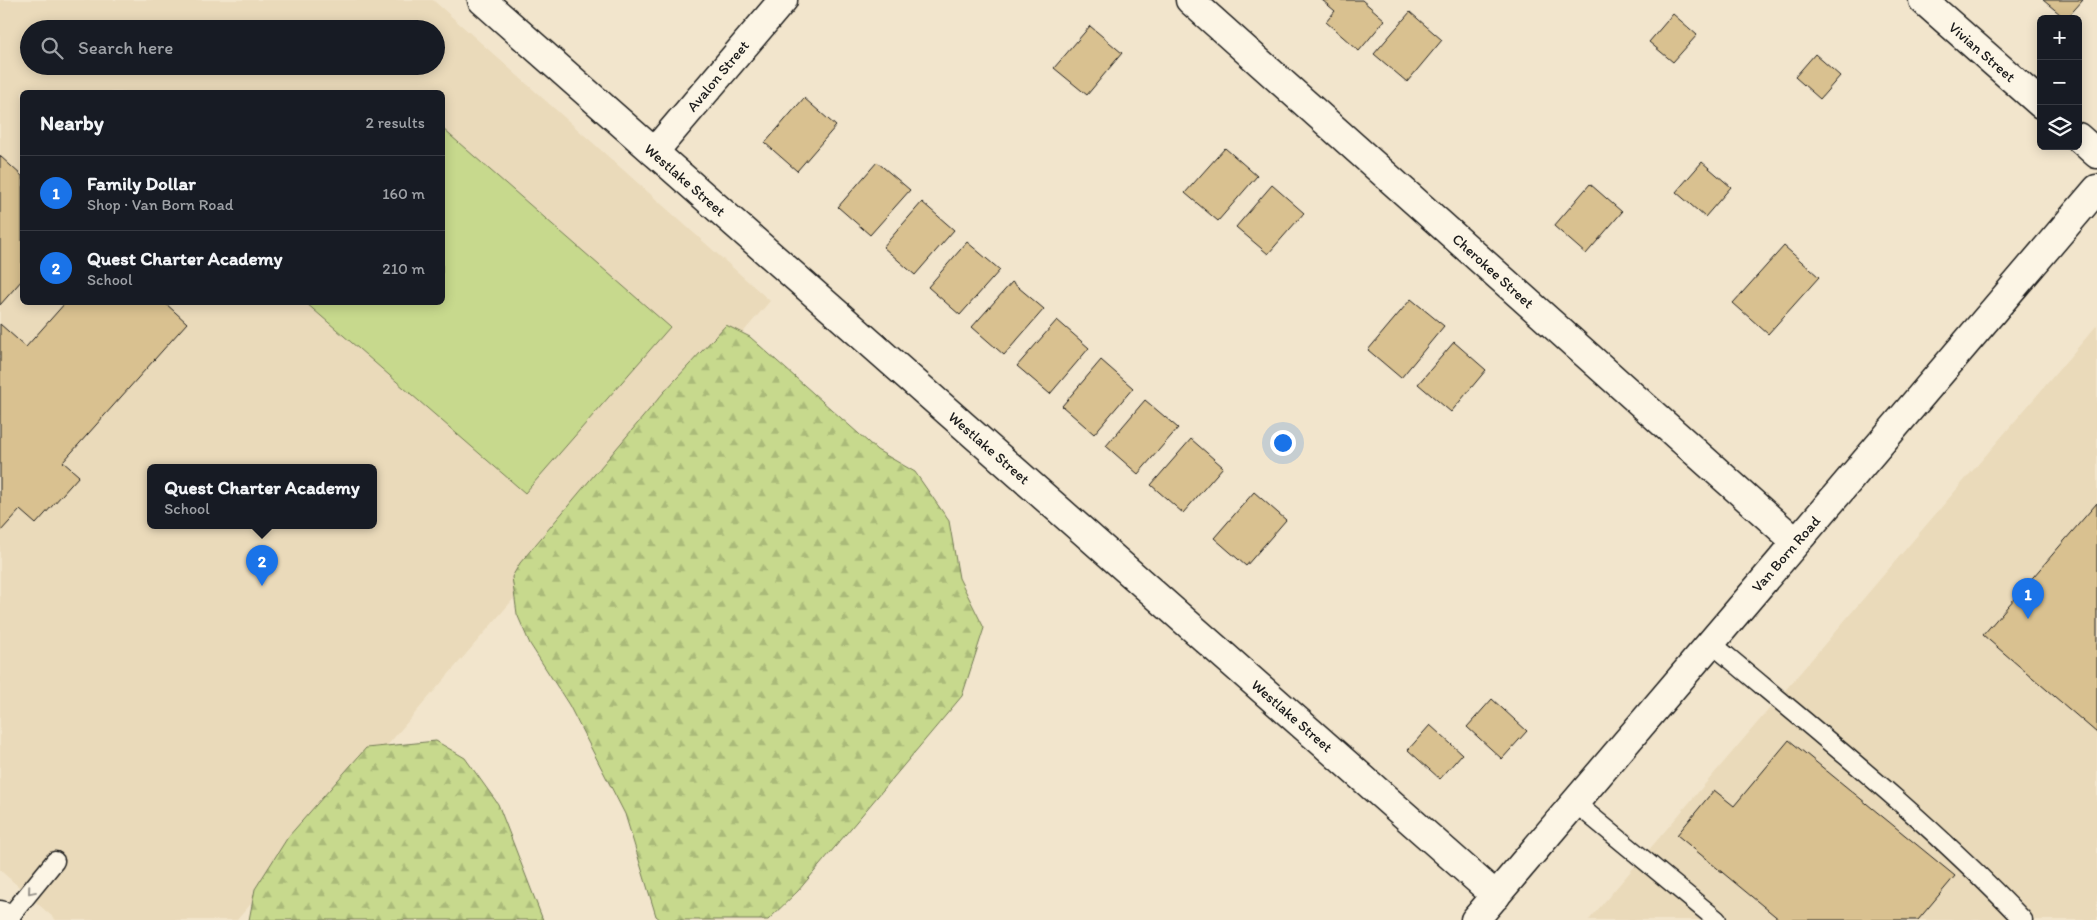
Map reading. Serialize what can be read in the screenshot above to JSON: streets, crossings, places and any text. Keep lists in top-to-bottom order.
{
  "streets": {
    "street": [
      "Vivian Street",
      "Avalon Street",
      "Westlake Street",
      "Cherokee Street",
      "Van Born Road"
    ]
  },
  "crossings": [
    ["Avalon Street", "Westlake Street"],
    ["Westlake Street", "Van Born Road"],
    ["Cherokee Street", "Van Born Road"]
  ],
  "page": {
    "map_buttons": ["+", "−"],
    "search": "Search here",
    "heading": ["Nearby", "2 results"],
    "list": [
      {
        "mark": "1",
        "name": "Family Dollar",
        "note": "Shop · Van Born Road",
        "value": "160 m"
      },
      {
        "mark": "2",
        "name": "Quest Charter Academy",
        "note": "School",
        "value": "210 m"
      }
    ],
    "popup": ["Quest Charter Academy", "School"],
    "pins": ["2", "1"]
  }
}
